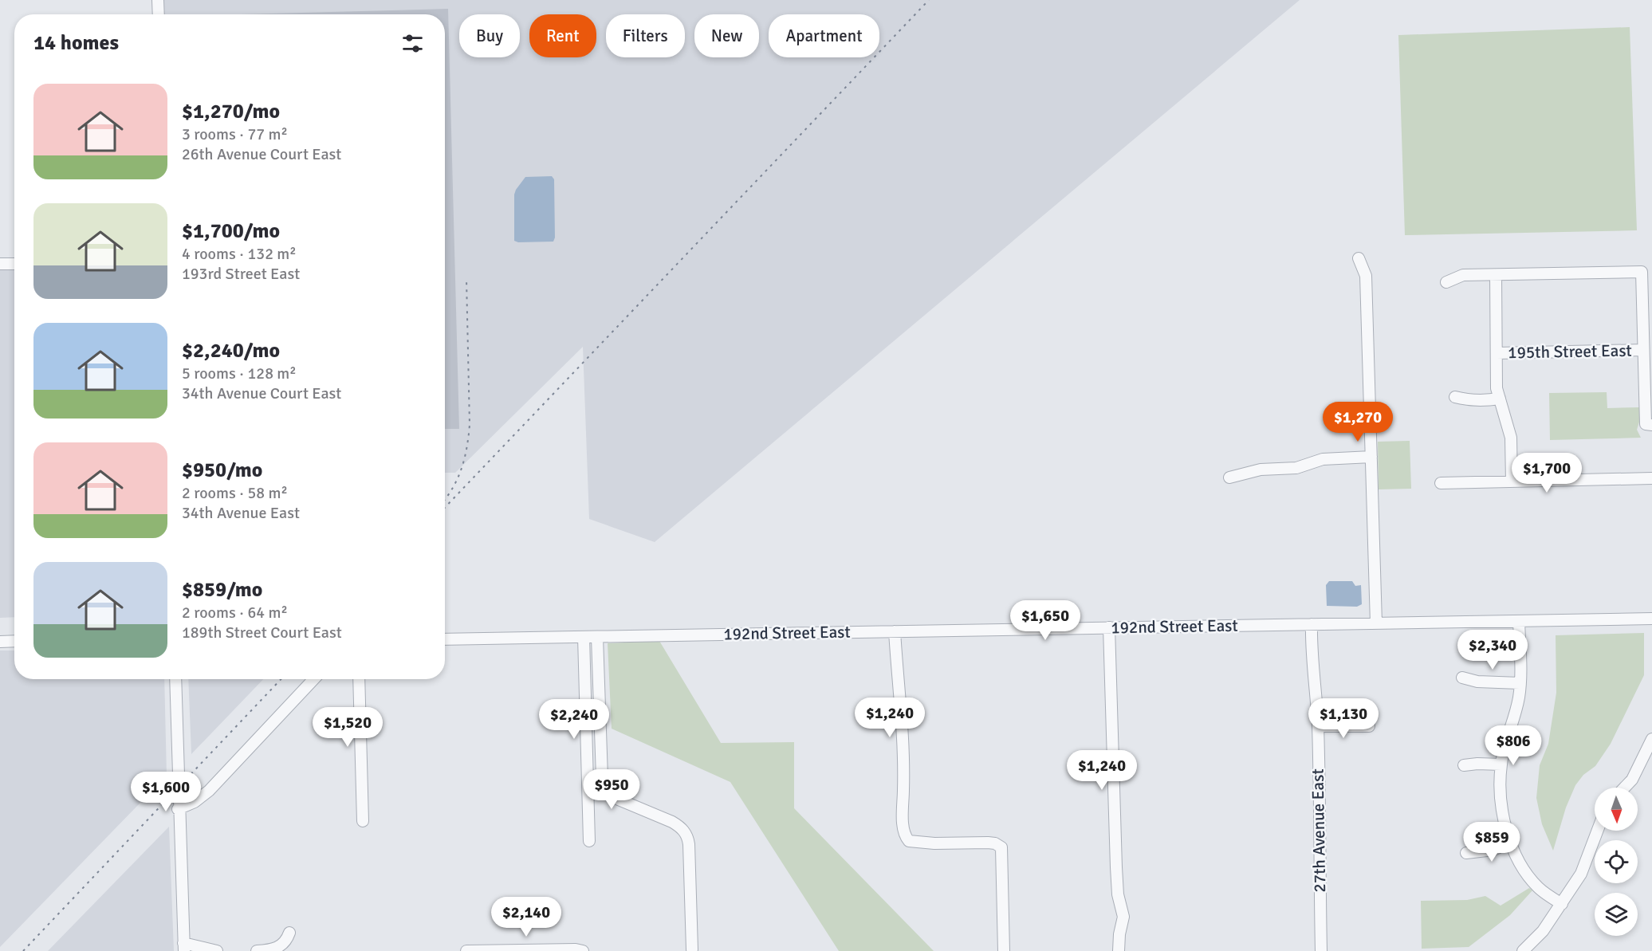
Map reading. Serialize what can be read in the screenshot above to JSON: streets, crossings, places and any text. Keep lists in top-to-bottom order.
{
  "streets": {
    "street": ["195th Street East", "192nd Street East", "27th Avenue East"]
  },
  "crossings": [
    ["192nd Street East", "27th Avenue East"]
  ],
  "north": "bottom",
  "page": {
    "chip": [
      "Buy",
      "Rent",
      "Filters",
      "New",
      "Apartment"
    ],
    "heading": "14 homes",
    "list": [
      {
        "name": "$1,270/mo",
        "note": "3 rooms · 77 m² · 26th Avenue Court East"
      },
      {
        "name": "$1,700/mo",
        "note": "4 rooms · 132 m² · 193rd Street East"
      },
      {
        "name": "$2,240/mo",
        "note": "5 rooms · 128 m² · 34th Avenue Court East"
      },
      {
        "name": "$950/mo",
        "note": "2 rooms · 58 m² · 34th Avenue East"
      },
      {
        "name": "$859/mo",
        "note": "2 rooms · 64 m² · 189th Street Court East"
      }
    ],
    "price": [
      "$1,270",
      "$1,700",
      "$1,650",
      "$2,340",
      "$1,240",
      "$1,130",
      "$2,240",
      "$1,520",
      "$806",
      "$1,240",
      "$950",
      "$1,600",
      "$859",
      "$2,140"
    ]
  }
}
